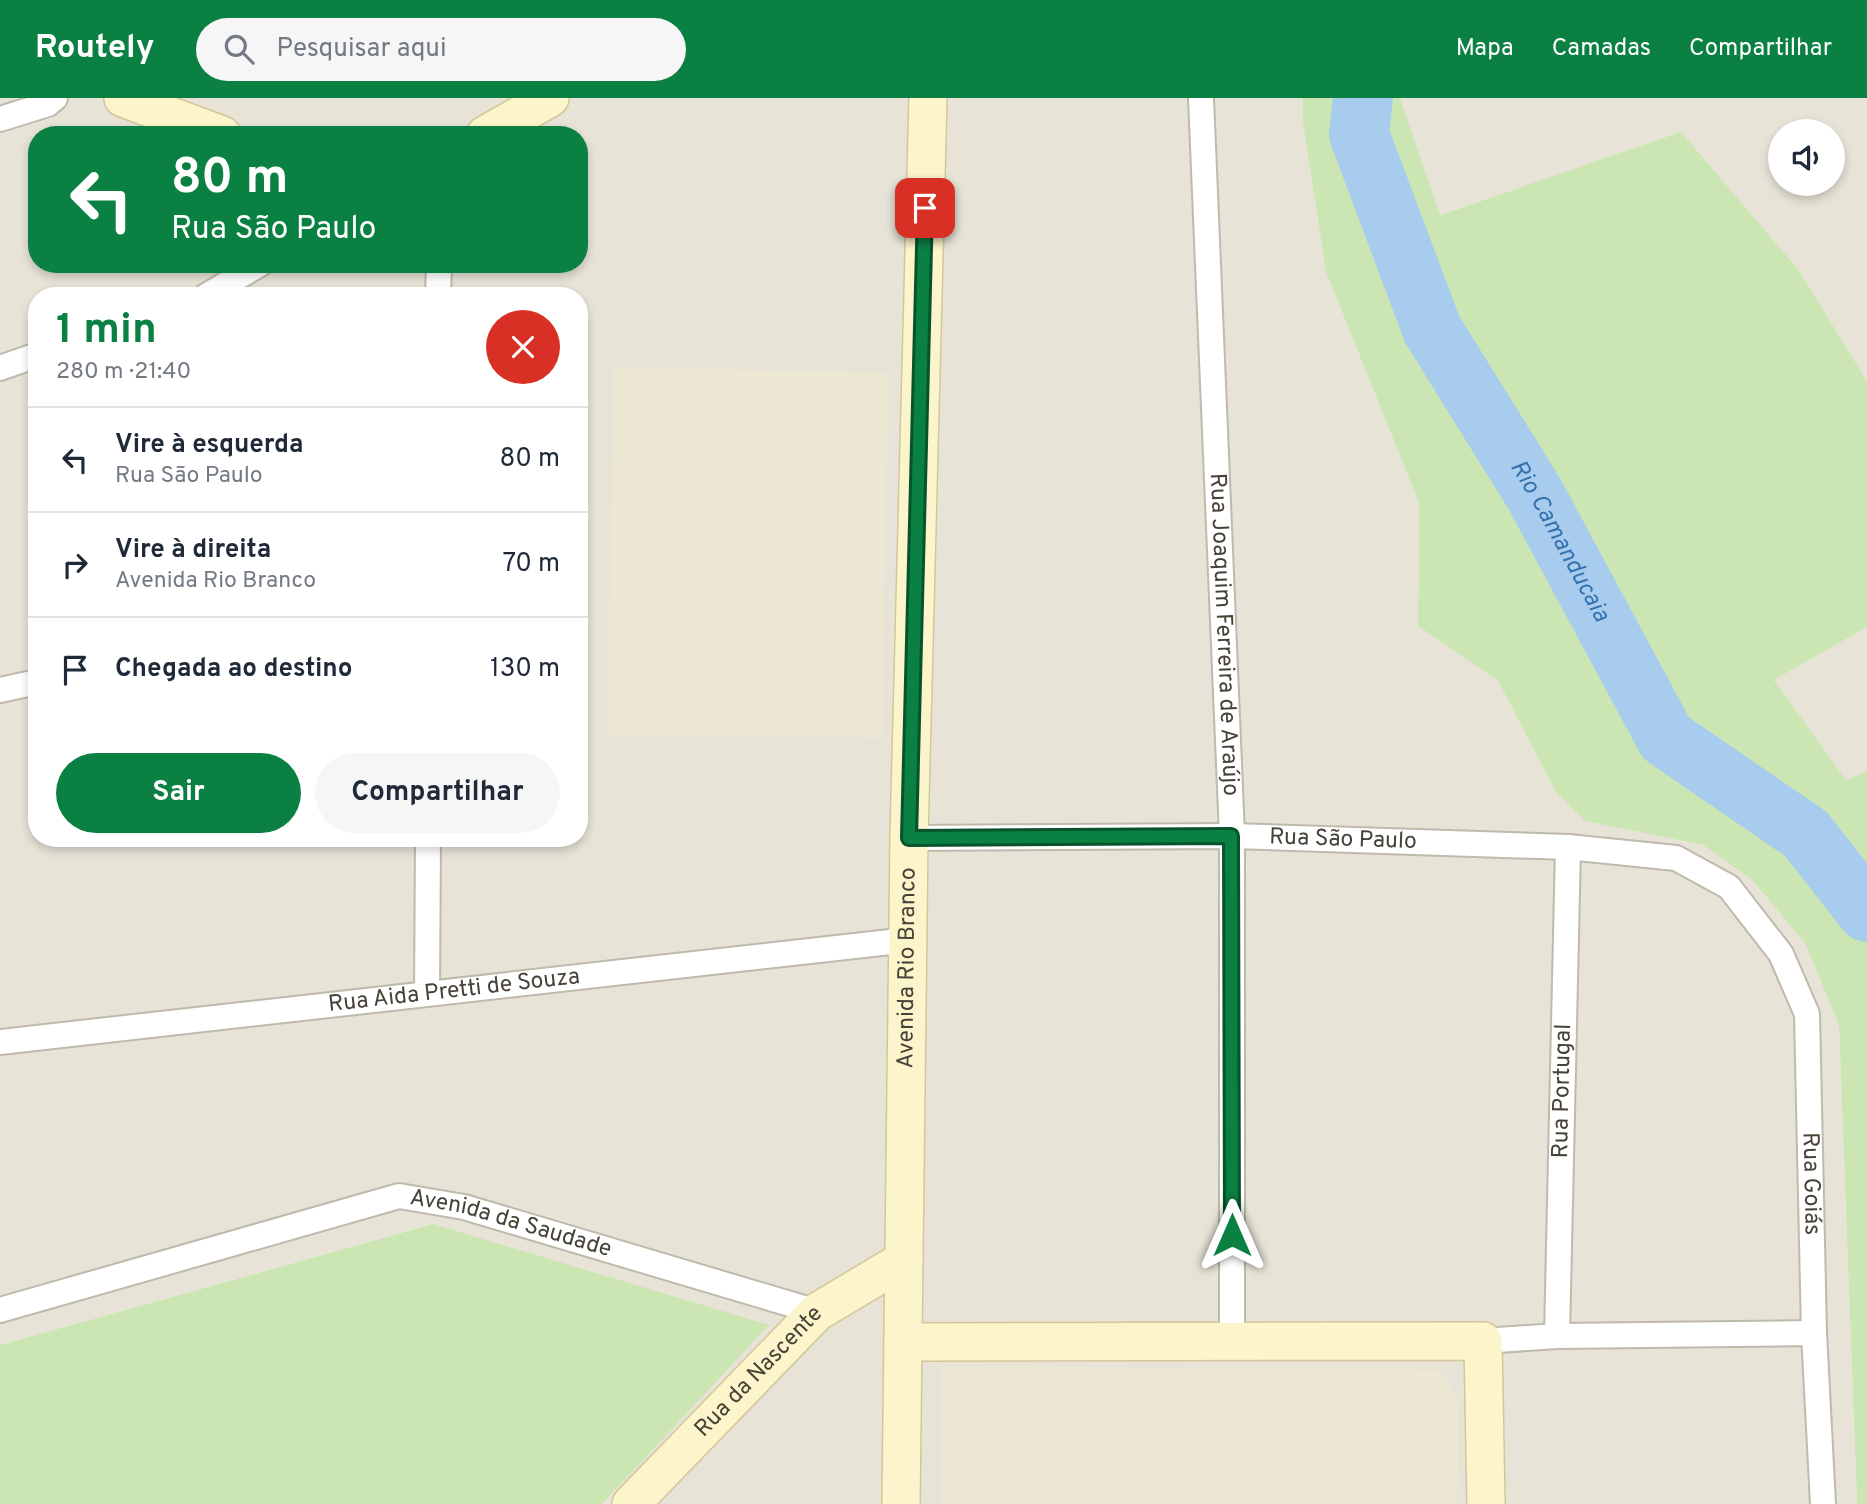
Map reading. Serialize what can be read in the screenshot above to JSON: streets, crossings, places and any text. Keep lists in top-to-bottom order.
{
  "streets": {
    "street": [
      "Rua Joaquim Ferreira de Araújo",
      "Rua São Paulo",
      "Avenida Rio Branco",
      "Rua Aida Pretti de Souza",
      "Rua Portugal",
      "Rua Goiás",
      "Avenida da Saudade",
      "Rua da Nascente"
    ]
  },
  "crossings": [
    ["Rua Joaquim Ferreira de Araújo", "Rua São Paulo"],
    ["Rua São Paulo", "Avenida Rio Branco"],
    ["Rua São Paulo", "Rua Portugal"],
    ["Rua São Paulo", "Rua Goiás"],
    ["Avenida Rio Branco", "Rua Aida Pretti de Souza"],
    ["Avenida Rio Branco", "Rua da Nascente"],
    ["Avenida da Saudade", "Rua da Nascente"]
  ],
  "water": ["Rio Camanducaia"],
  "page": {
    "header": "Routely",
    "search": "Pesquisar aqui",
    "nav": ["Mapa", "Camadas", "Compartilhar"],
    "turn": ["80 m", "Rua São Paulo"],
    "heading": ["1 min", "280 m · 21:40"],
    "list": [
      {
        "name": "Vire à esquerda",
        "note": "Rua São Paulo",
        "value": "80 m"
      },
      {
        "name": "Vire à direita",
        "note": "Avenida Rio Branco",
        "value": "70 m"
      },
      {
        "name": "Chegada ao destino",
        "value": "130 m"
      }
    ],
    "buttons": ["Sair", "Compartilhar"]
  }
}
